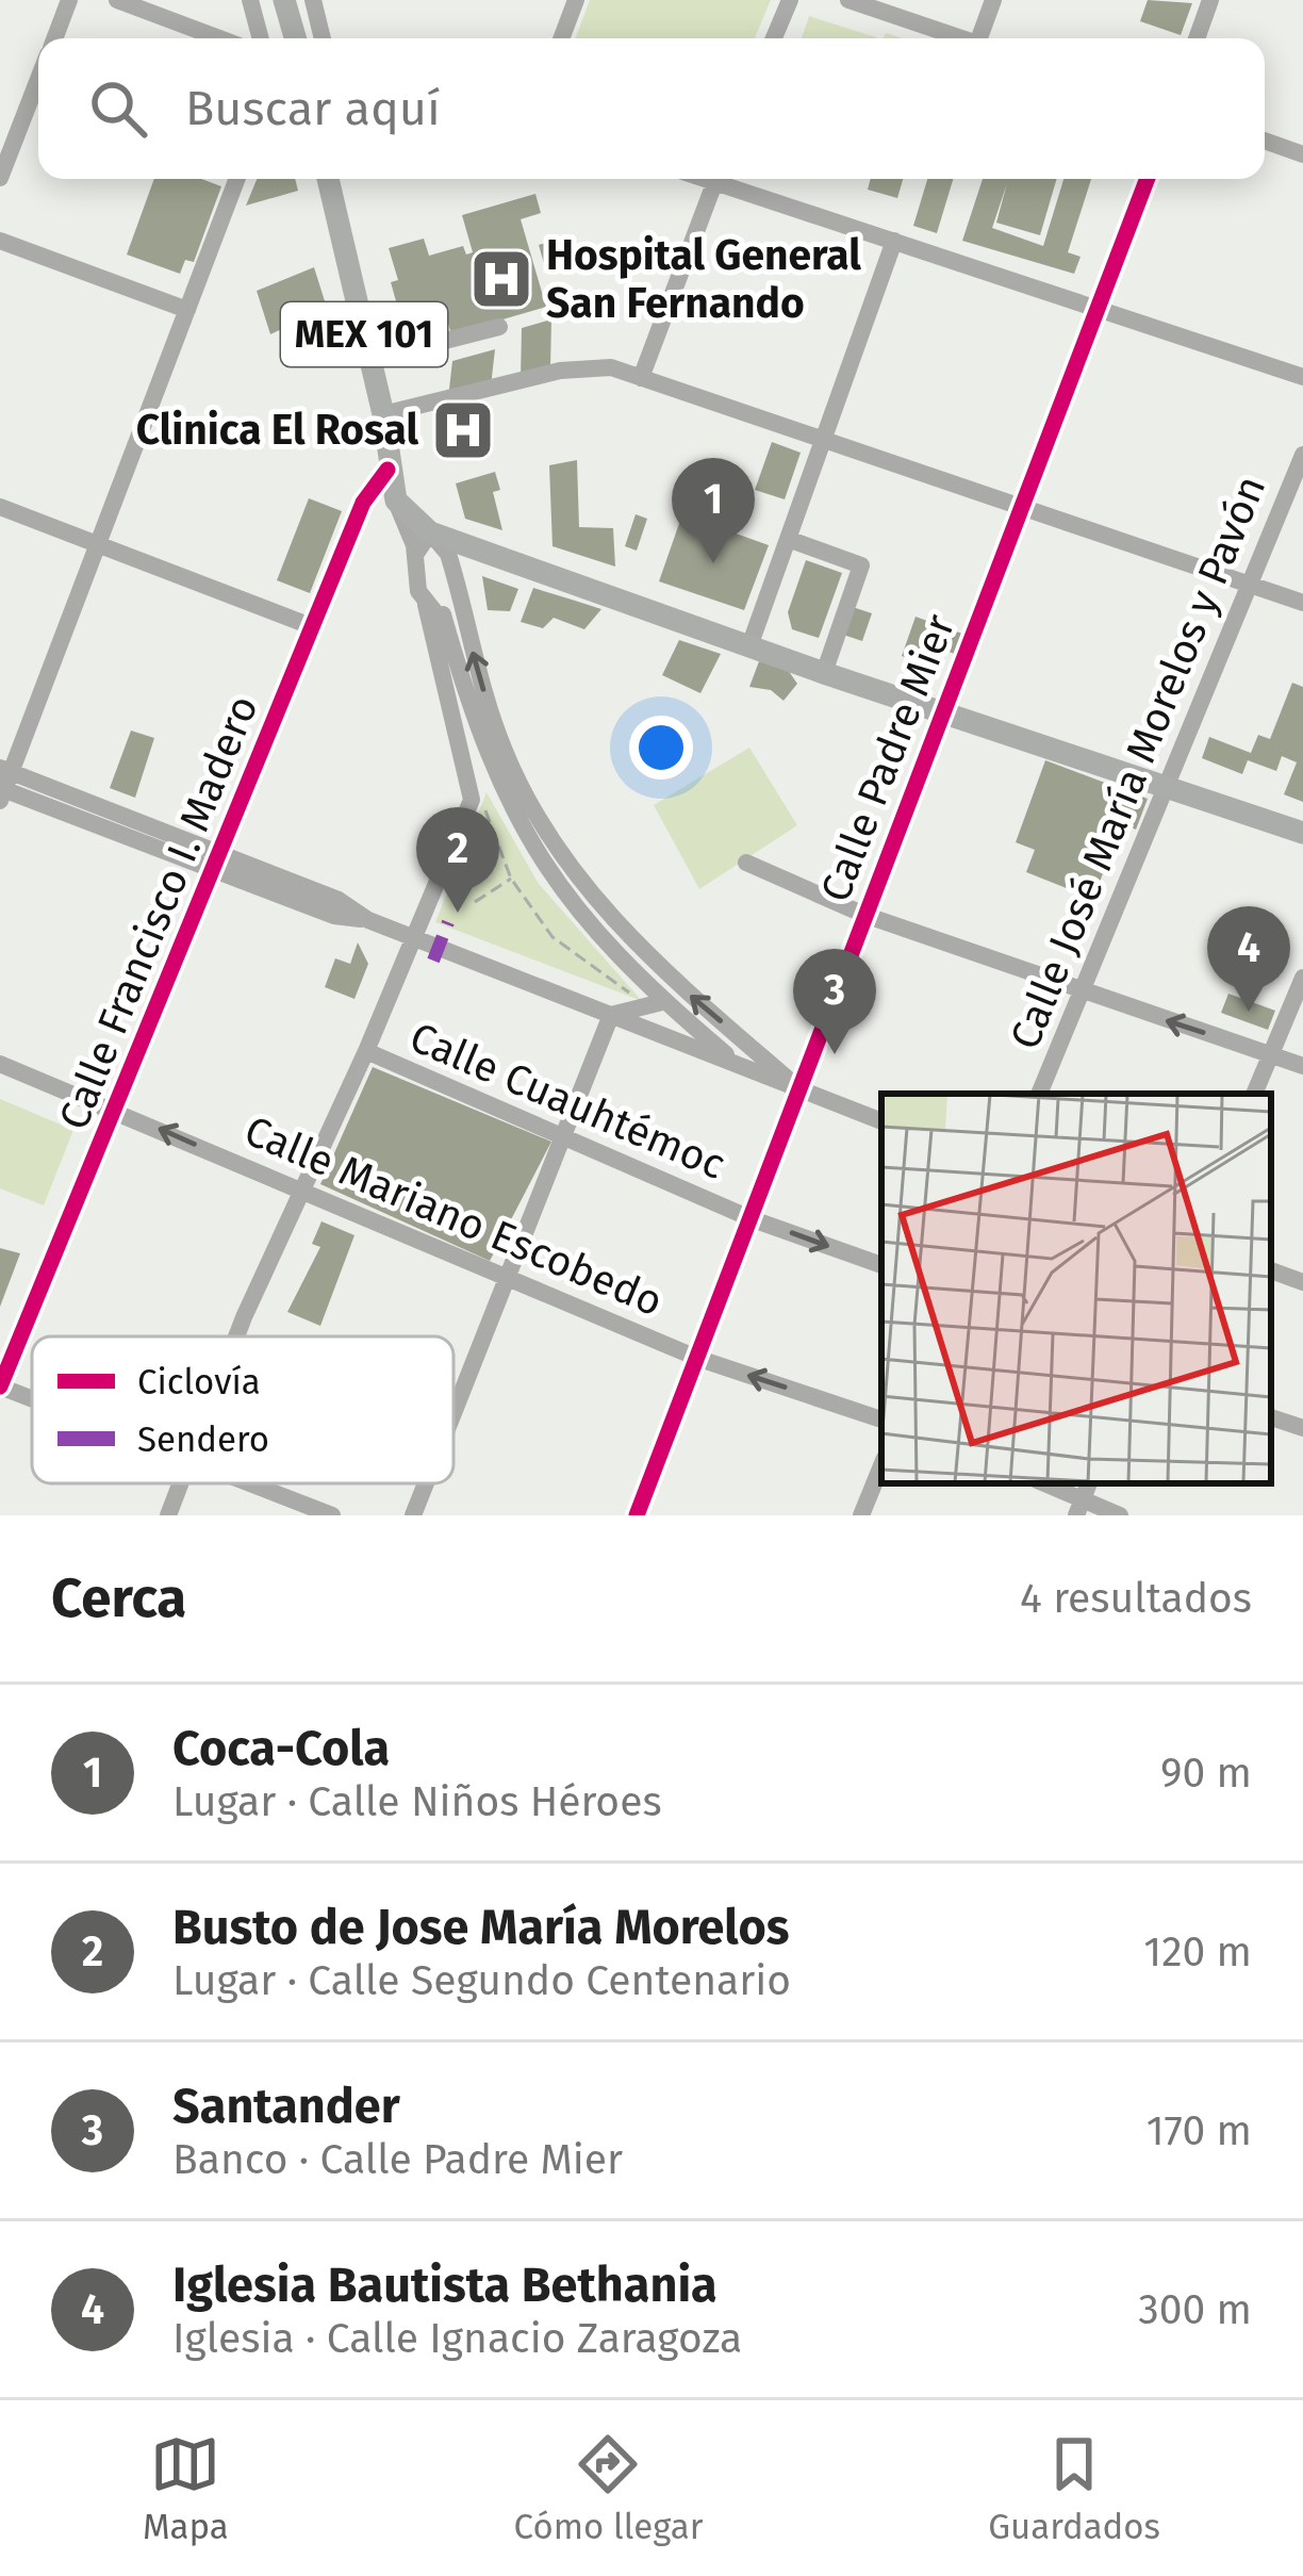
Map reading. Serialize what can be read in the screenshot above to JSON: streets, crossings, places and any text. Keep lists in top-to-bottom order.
{
  "streets": {
    "main road": ["MEX 101"],
    "street": [
      "Calle Padre Mier",
      "Calle José María Morelos y Pavón",
      "Calle Francisco I. Madero",
      "Calle Cuauhtémoc",
      "Calle Mariano Escobedo"
    ]
  },
  "crossings": [
    ["MEX 101", "Calle Francisco I. Madero"],
    ["Calle Padre Mier", "Calle Cuauhtémoc"],
    ["Calle Padre Mier", "Calle Mariano Escobedo"],
    ["Calle Francisco I. Madero", "Calle Mariano Escobedo"]
  ],
  "one_way": ["Calle Mariano Escobedo"],
  "places": {
    "hospital": ["Hospital General San Fernando", "Clinica El Rosal"]
  },
  "legend": ["Ciclovía", "Sendero"],
  "page": {
    "search": "Buscar aquí",
    "pins": [
      "1",
      "2",
      "4",
      "3"
    ],
    "heading": ["Cerca", "4 resultados"],
    "list": [
      {
        "mark": "1",
        "name": "Coca-Cola",
        "note": "Lugar · Calle Niños Héroes",
        "value": "90 m"
      },
      {
        "mark": "2",
        "name": "Busto de Jose María Morelos",
        "note": "Lugar · Calle Segundo Centenario",
        "value": "120 m"
      },
      {
        "mark": "3",
        "name": "Santander",
        "note": "Banco · Calle Padre Mier",
        "value": "170 m"
      },
      {
        "mark": "4",
        "name": "Iglesia Bautista Bethania",
        "note": "Iglesia · Calle Ignacio Zaragoza",
        "value": "300 m"
      }
    ],
    "nav": ["Mapa", "Cómo llegar", "Guardados"]
  }
}
